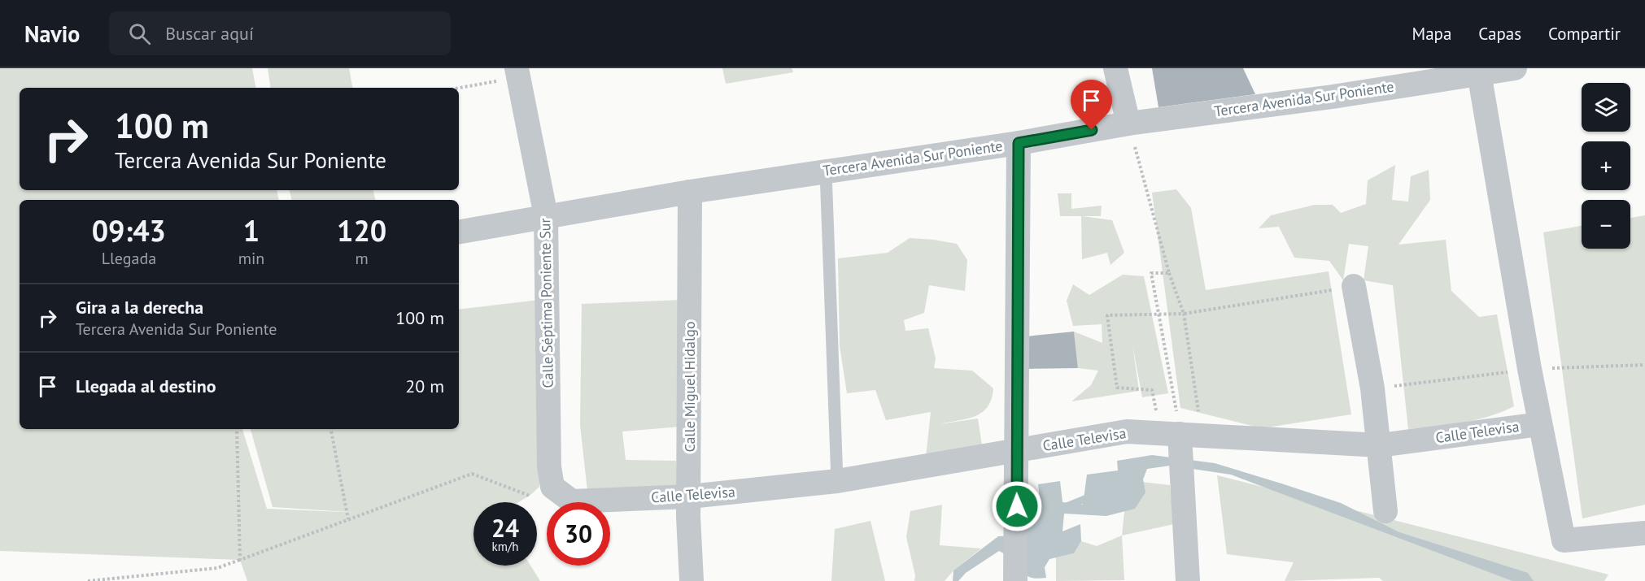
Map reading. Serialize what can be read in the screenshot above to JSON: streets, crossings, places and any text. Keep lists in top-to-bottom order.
{
  "streets": {
    "street": [
      "Tercera Avenida Sur Poniente",
      "Calle Séptima Poniente Sur",
      "Calle Miguel Hidalgo",
      "Calle Televisa"
    ]
  },
  "crossings": [
    ["Tercera Avenida Sur Poniente", "Calle Séptima Poniente Sur"],
    ["Tercera Avenida Sur Poniente", "Calle Miguel Hidalgo"],
    ["Tercera Avenida Sur Poniente", "Calle Televisa"],
    ["Calle Séptima Poniente Sur", "Calle Televisa"],
    ["Calle Miguel Hidalgo", "Calle Televisa"]
  ],
  "page": {
    "header": "Navio",
    "search": "Buscar aquí",
    "nav": ["Mapa", "Capas", "Compartir"],
    "map_buttons": ["+", "−"],
    "turn": ["100 m", "Tercera Avenida Sur Poniente"],
    "eta": [
      "09:43",
      "Llegada",
      "1",
      "min",
      "120",
      "m"
    ],
    "list": [
      {
        "name": "Gira a la derecha",
        "note": "Tercera Avenida Sur Poniente",
        "value": "100 m"
      },
      {
        "name": "Llegada al destino",
        "value": "20 m"
      }
    ],
    "speed": "24 km/h",
    "limit": "30"
  }
}
